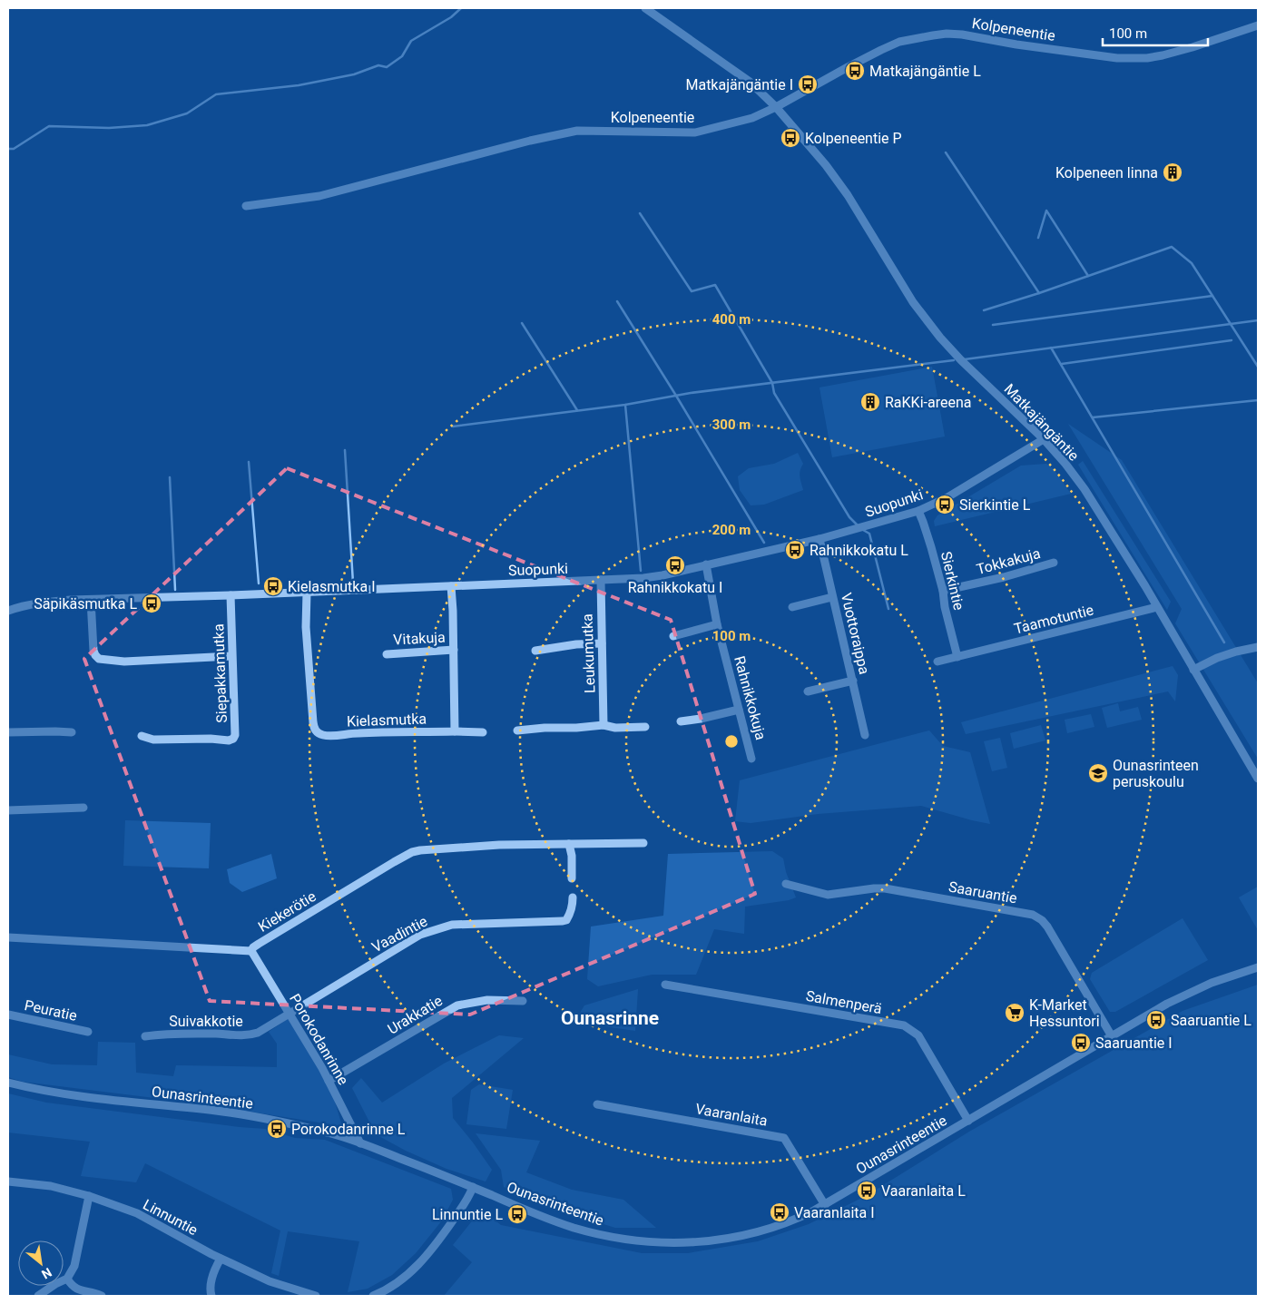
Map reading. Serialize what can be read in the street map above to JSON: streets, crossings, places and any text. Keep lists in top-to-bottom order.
{
  "streets": {
    "street": [
      "Kolpeneentie",
      "Matkajängäntie",
      "Suopunki",
      "Tokkakuja",
      "Sierkintie",
      "Taamotuntie",
      "Vuottoraippa",
      "Vitakuja",
      "Leukumutka",
      "Siepakkamutka",
      "Rahnikkokuja",
      "Kielasmutka",
      "Saaruantie",
      "Kiekerötie",
      "Vaadintie",
      "Salmenperä",
      "Peuratie",
      "Urakkatie",
      "Suivakkotie",
      "Porokodanrinne",
      "Ounasrinteentie",
      "Vaaranlaita",
      "Linnuntie"
    ]
  },
  "crossings": [
    ["Kolpeneentie", "Matkajängäntie"],
    ["Matkajängäntie", "Suopunki"],
    ["Matkajängäntie", "Taamotuntie"],
    ["Suopunki", "Sierkintie"],
    ["Suopunki", "Vuottoraippa"],
    ["Suopunki", "Leukumutka"],
    ["Suopunki", "Siepakkamutka"],
    ["Suopunki", "Rahnikkokuja"],
    ["Suopunki", "Kielasmutka"],
    ["Tokkakuja", "Sierkintie"],
    ["Sierkintie", "Taamotuntie"],
    ["Saaruantie", "Ounasrinteentie"],
    ["Kiekerötie", "Porokodanrinne"],
    ["Vaadintie", "Suivakkotie"],
    ["Vaadintie", "Porokodanrinne"],
    ["Salmenperä", "Ounasrinteentie"],
    ["Urakkatie", "Porokodanrinne"],
    ["Suivakkotie", "Porokodanrinne"],
    ["Porokodanrinne", "Ounasrinteentie"],
    ["Ounasrinteentie", "Vaaranlaita"]
  ],
  "districts": ["Ounasrinne"],
  "places": {
    "bus stop": [
      "Matkajängäntie L",
      "Matkajängäntie I",
      "Kolpeneentie P",
      "Sierkintie L",
      "Rahnikkokatu L",
      "Rahnikkokatu I",
      "Kielasmutka I",
      "Säpikäsmutka L",
      "Saaruantie L",
      "Saaruantie I",
      "Porokodanrinne L",
      "Vaaranlaita L",
      "Vaaranlaita I",
      "Linnuntie L"
    ],
    "building": ["Kolpeneen linna", "RaKKi-areena"],
    "school or university": ["Ounasrinteen peruskoulu"],
    "supermarket": ["K-Market Hessuntori"]
  },
  "scale_bar": "100 m",
  "north": "bottom right",
  "rings": [
    "400 m",
    "300 m",
    "200 m",
    "100 m"
  ]
}
